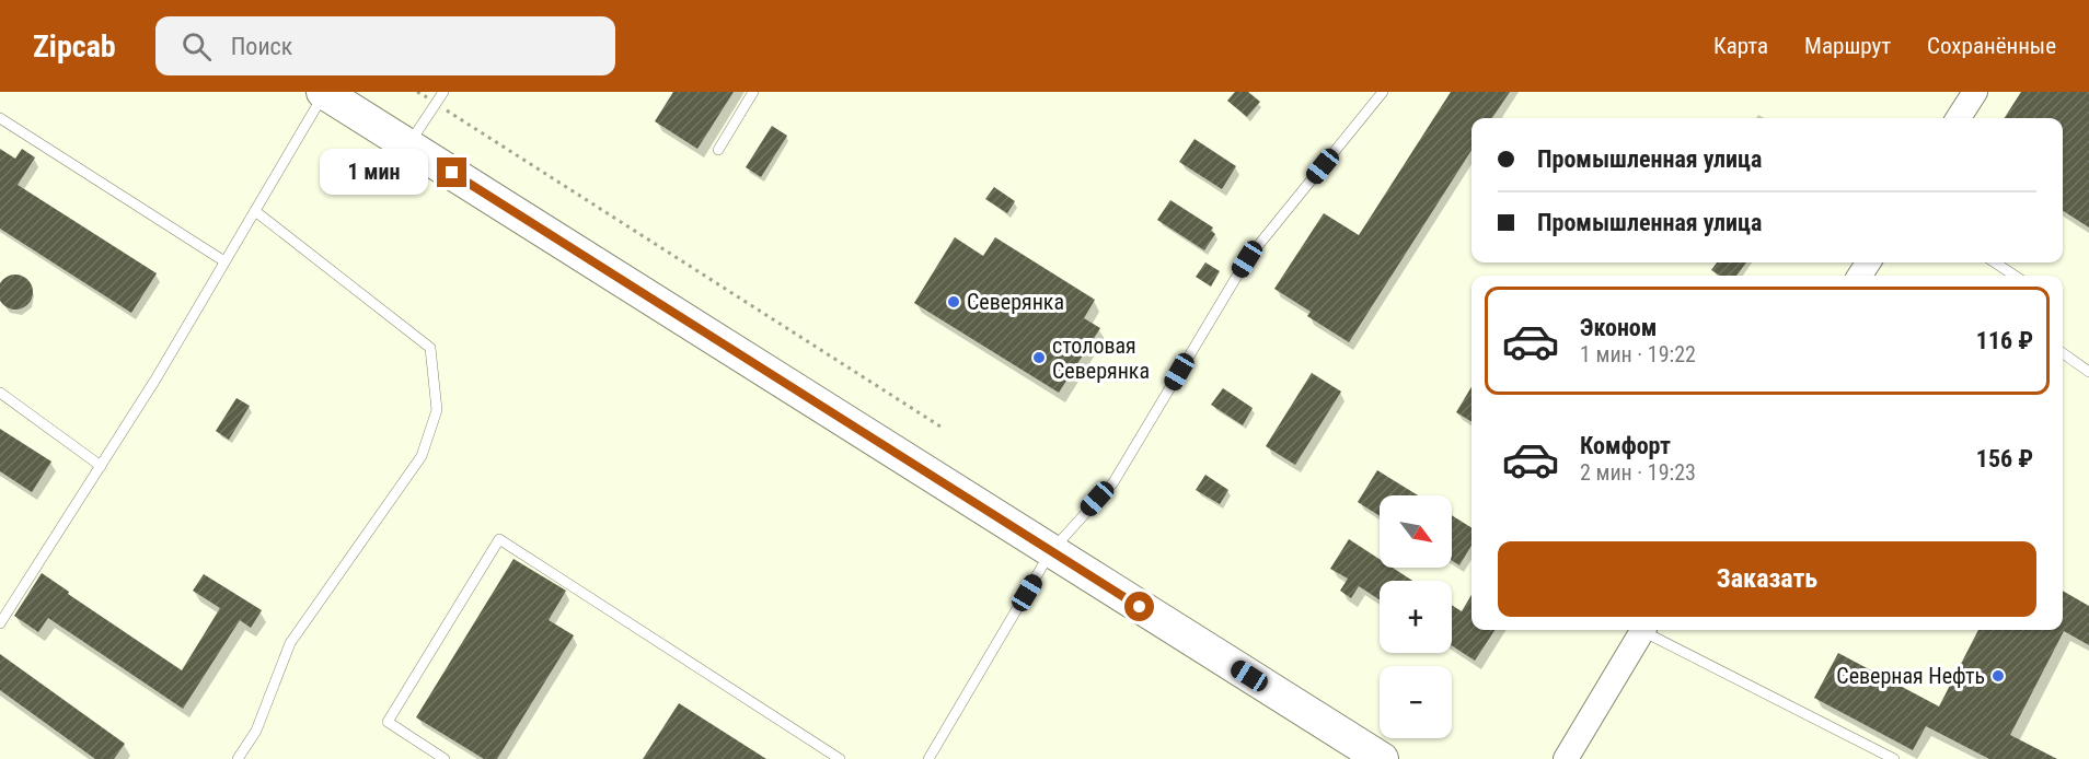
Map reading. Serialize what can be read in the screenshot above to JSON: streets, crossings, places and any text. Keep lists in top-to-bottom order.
{
  "places": ["Северянка", "столовая Северянка", "Северная Нефть"],
  "north": "bottom right",
  "page": {
    "header": "Zipcab",
    "search": "Поиск",
    "nav": ["Карта", "Маршрут", "Сохранённые"],
    "banner": ["Промышленная улица", "Промышленная улица"],
    "bubble": "1 мин",
    "list": [
      {
        "name": "Эконом",
        "note": "1 мин · 19:22",
        "value": "116 ₽"
      },
      {
        "name": "Комфорт",
        "note": "2 мин · 19:23",
        "value": "156 ₽"
      }
    ],
    "map_buttons": ["+", "−"],
    "buttons": "Заказать"
  }
}
